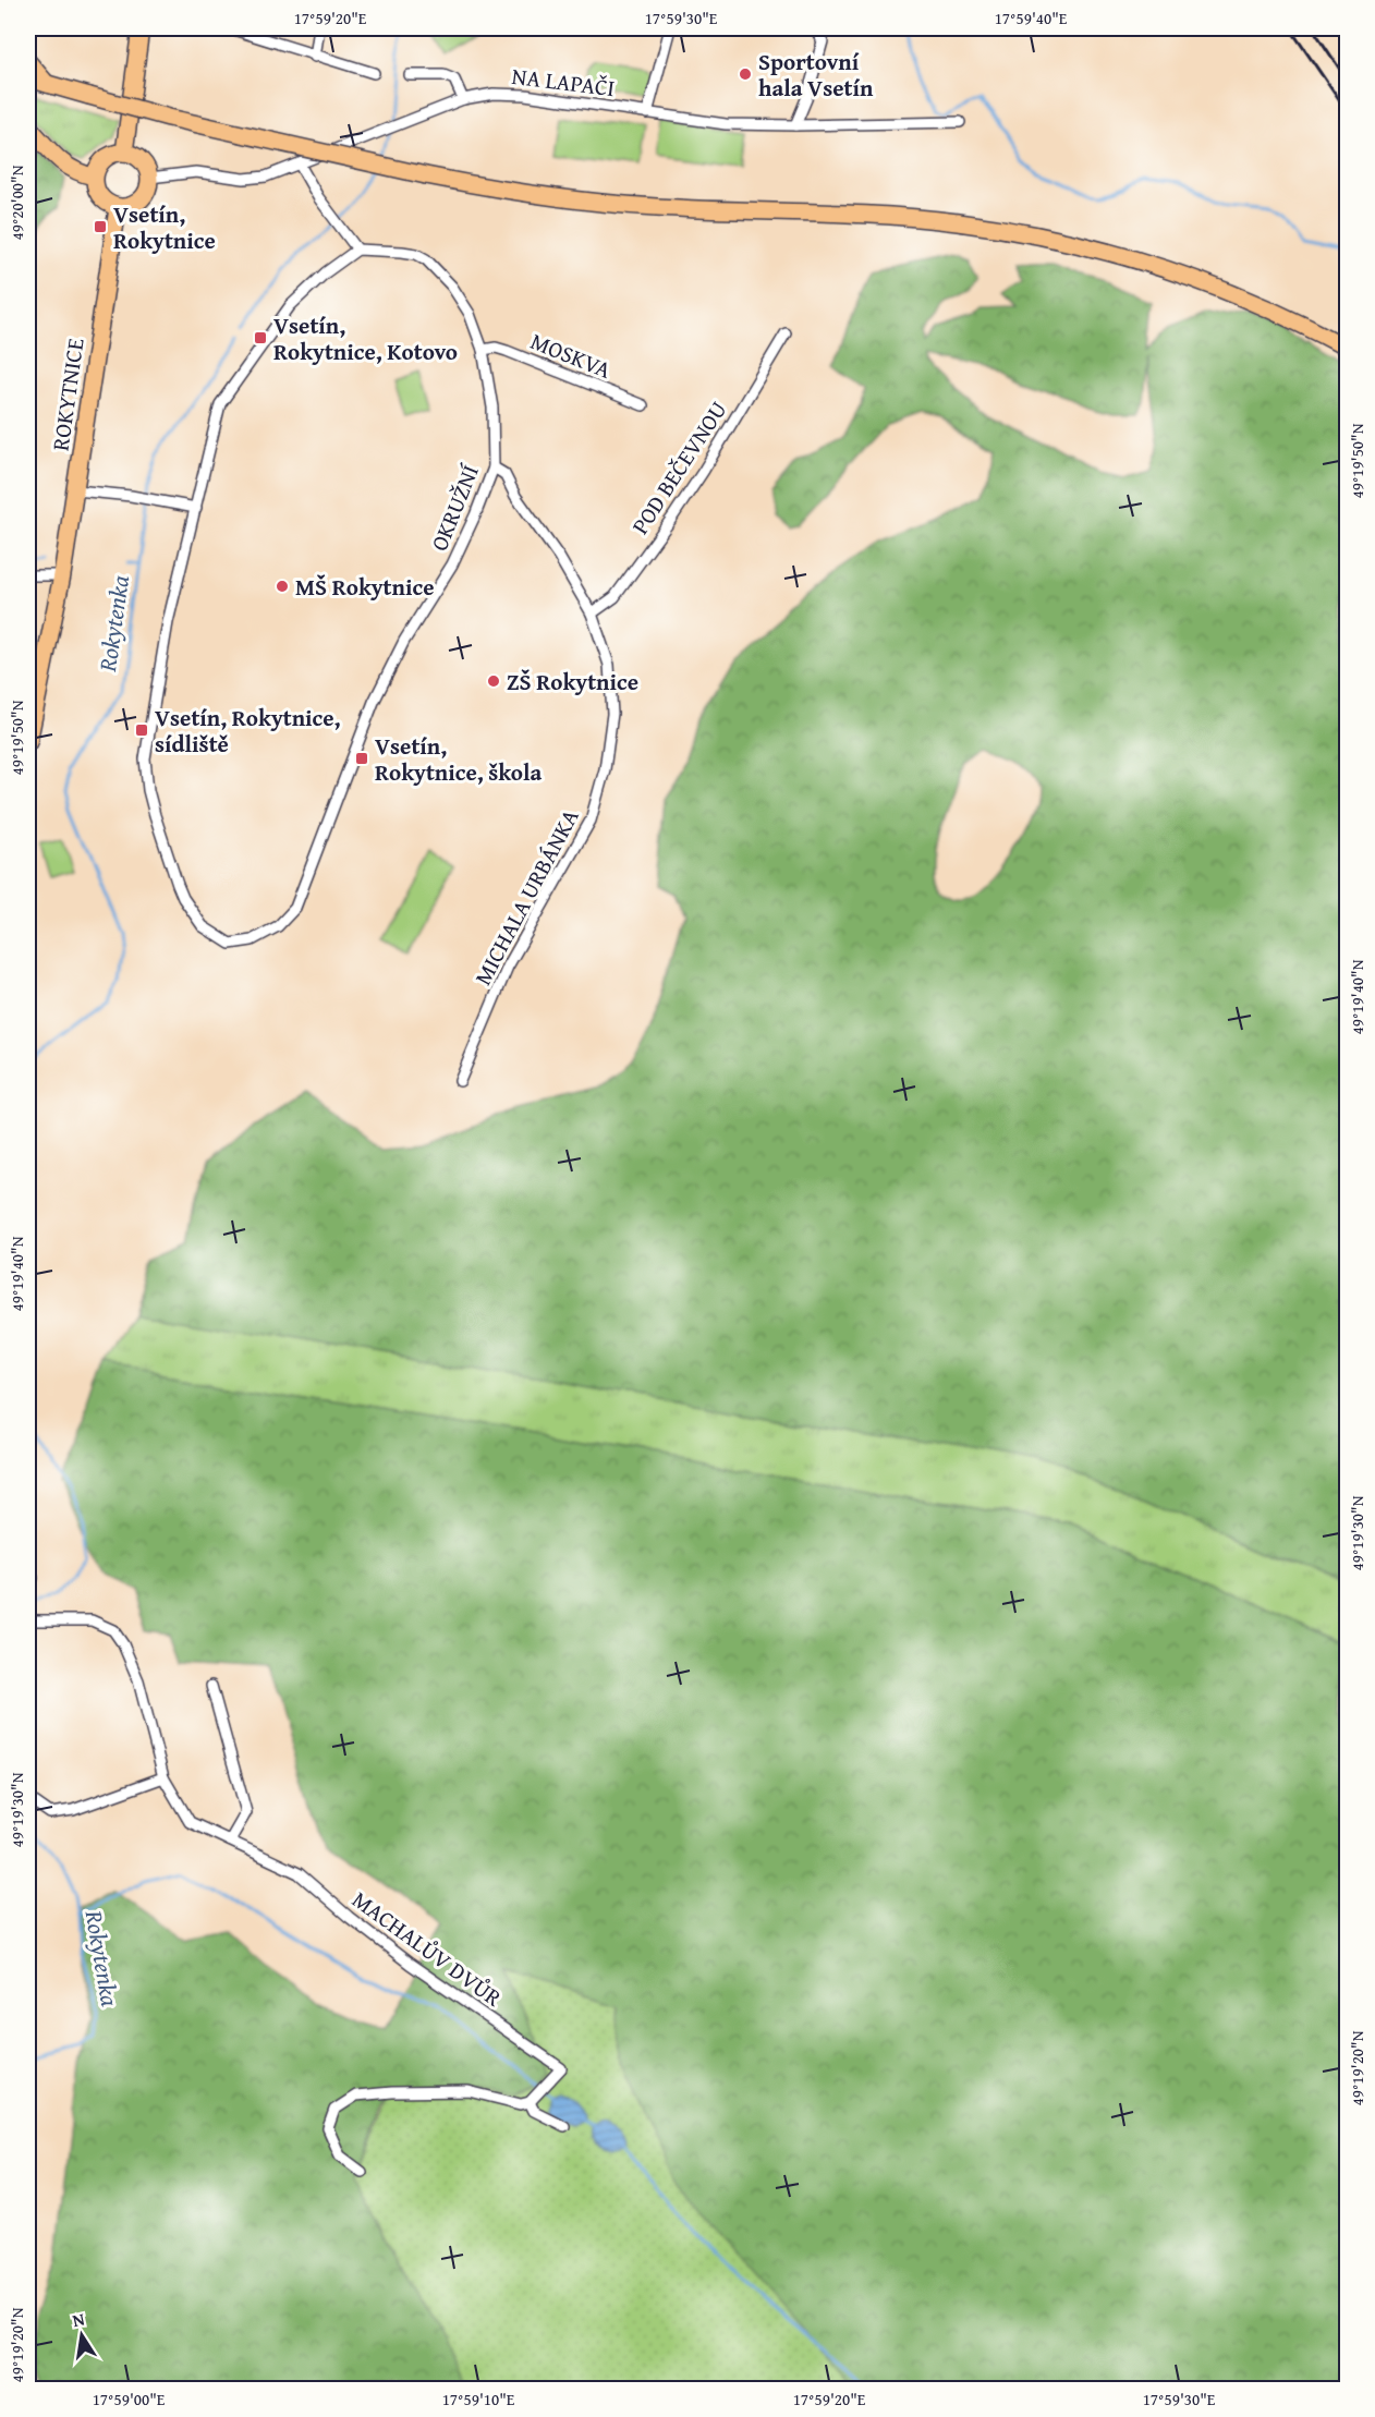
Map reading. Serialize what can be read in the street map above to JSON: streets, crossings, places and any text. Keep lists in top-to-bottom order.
{
  "streets": {
    "main road": ["ROKYTNICE"],
    "street": [
      "NA LAPAČI",
      "MOSKVA",
      "POD BEČEVNOU",
      "OKRUŽNÍ",
      "MICHALA URBÁNKA",
      "MACHALŮV DVŮR"
    ]
  },
  "crossings": [
    ["NA LAPAČI", "ROKYTNICE"],
    ["MOSKVA", "OKRUŽNÍ"],
    ["POD BEČEVNOU", "MICHALA URBÁNKA"],
    ["OKRUŽNÍ", "MICHALA URBÁNKA"]
  ],
  "water": ["Rokytenka"],
  "places": {
    "other": ["Sportovní hala Vsetín", "MŠ Rokytnice", "ZŠ Rokytnice"],
    "transit": [
      "Vsetín, Rokytnice",
      "Vsetín, Rokytnice, Kotovo",
      "Vsetín, Rokytnice, sídliště",
      "Vsetín, Rokytnice, škola"
    ]
  },
  "north": "top",
  "coordinates": [
    "17°59'20\"E",
    "17°59'30\"E",
    "17°59'40\"E",
    "49°20'00\"N",
    "49°19'50\"N",
    "49°19'40\"N",
    "49°19'30\"N",
    "49°19'20\"N",
    "17°59'00\"E",
    "17°59'10\"E"
  ]
}
